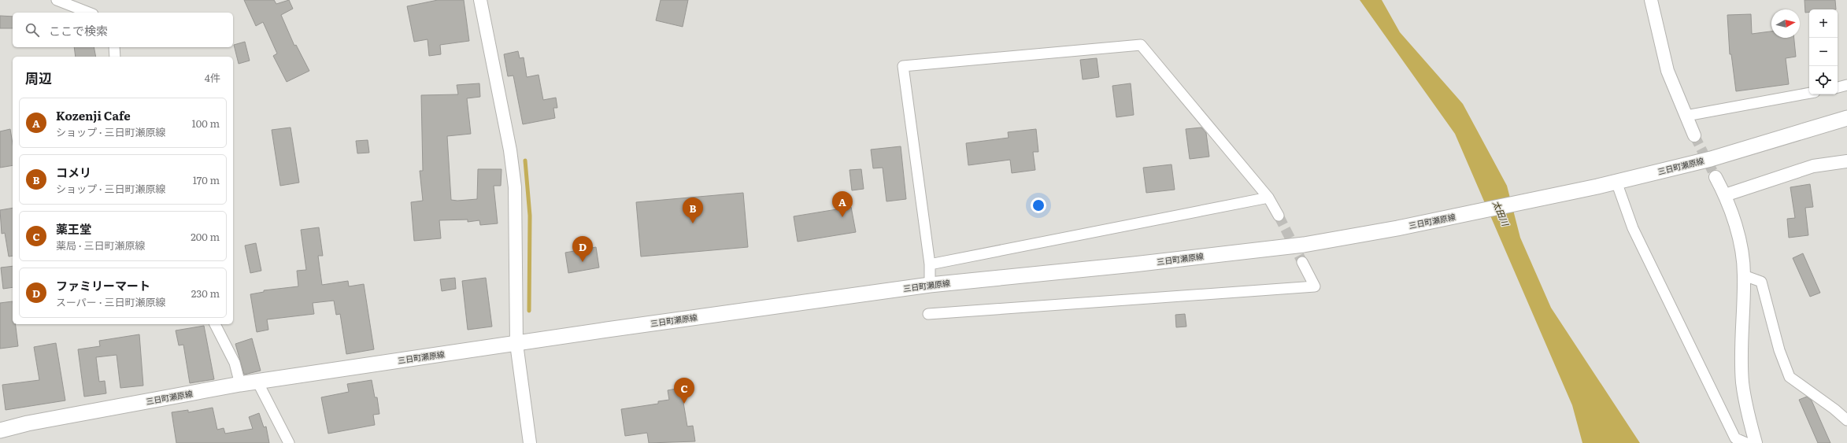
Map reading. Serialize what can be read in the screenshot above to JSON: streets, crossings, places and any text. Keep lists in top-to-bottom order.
{
  "streets": {
    "main road": ["三日町瀬原線"]
  },
  "water": ["太田川"],
  "north": "right",
  "page": {
    "map_buttons": ["+", "−"],
    "search": "ここで検索",
    "heading": ["周辺", "4件"],
    "list": [
      {
        "mark": "A",
        "name": "Kozenji Cafe",
        "note": "ショップ · 三日町瀬原線",
        "value": "100 m"
      },
      {
        "mark": "B",
        "name": "コメリ",
        "note": "ショップ · 三日町瀬原線",
        "value": "170 m"
      },
      {
        "mark": "C",
        "name": "薬王堂",
        "note": "薬局 · 三日町瀬原線",
        "value": "200 m"
      },
      {
        "mark": "D",
        "name": "ファミリーマート",
        "note": "スーパー · 三日町瀬原線",
        "value": "230 m"
      }
    ],
    "pins": [
      "A",
      "B",
      "D",
      "C"
    ]
  }
}
